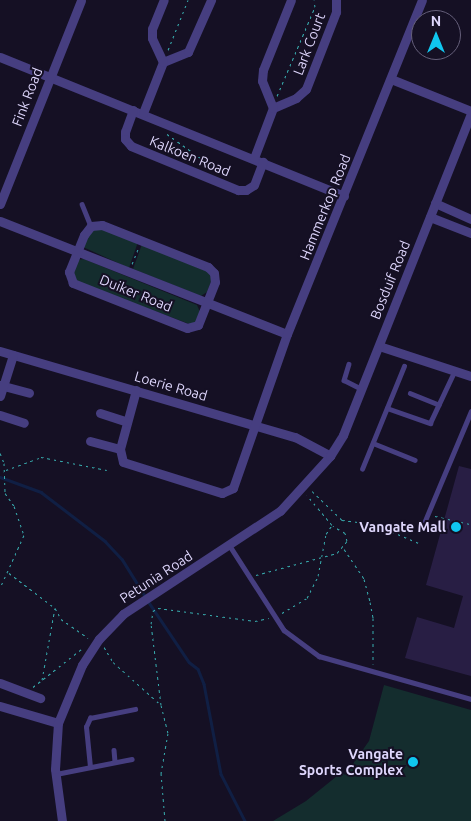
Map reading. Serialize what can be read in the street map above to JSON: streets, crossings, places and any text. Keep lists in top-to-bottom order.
{
  "streets": {
    "street": [
      "Lark Court",
      "Fink Road",
      "Kalkoen Road",
      "Hammerkop Road",
      "Bosduif Road",
      "Duiker Road",
      "Loerie Road",
      "Petunia Road"
    ]
  },
  "crossings": [
    ["Fink Road", "Kalkoen Road"],
    ["Kalkoen Road", "Hammerkop Road"],
    ["Hammerkop Road", "Duiker Road"],
    ["Hammerkop Road", "Loerie Road"],
    ["Bosduif Road", "Loerie Road"],
    ["Bosduif Road", "Petunia Road"],
    ["Loerie Road", "Petunia Road"]
  ],
  "places": ["Vangate Mall", "Vangate Sports Complex"],
  "north": "top"
}
